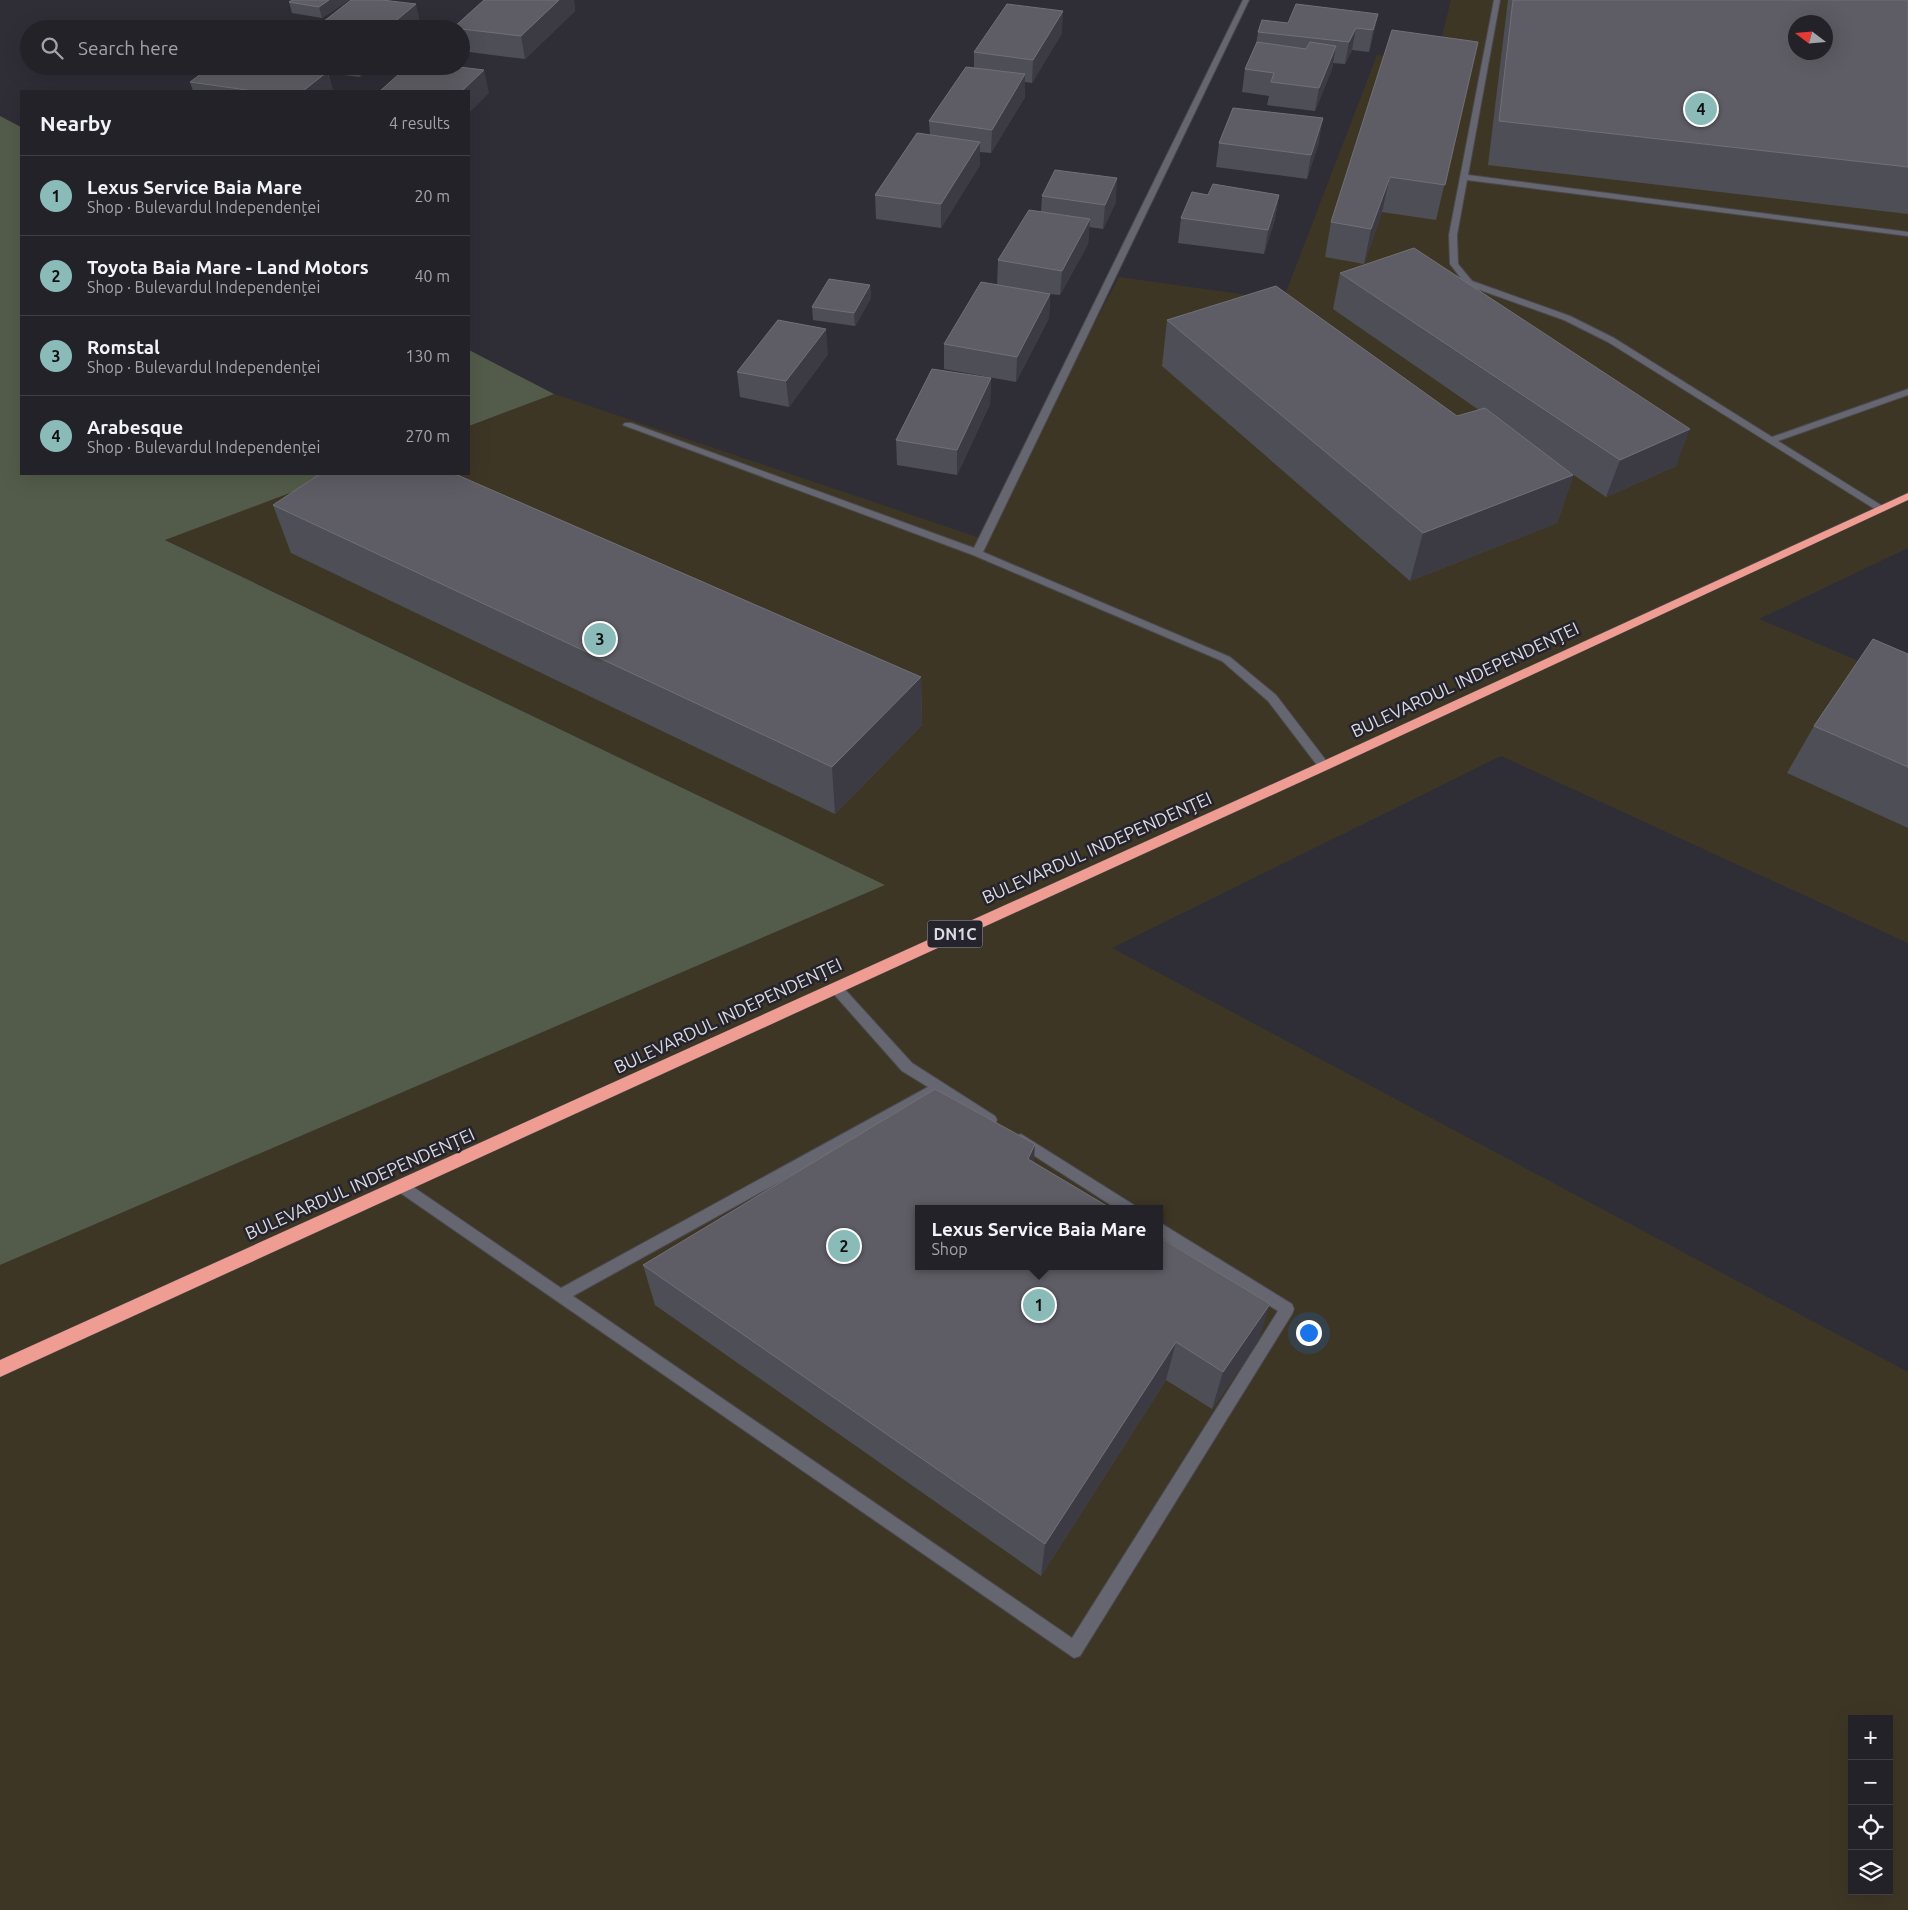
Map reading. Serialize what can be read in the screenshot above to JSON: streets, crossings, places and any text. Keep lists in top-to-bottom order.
{
  "streets": {
    "highway": ["BULEVARDUL INDEPENDENȚEI", "DN1C"]
  },
  "north": "left",
  "page": {
    "search": "Search here",
    "heading": ["Nearby", "4 results"],
    "pins": [
      "4",
      "3",
      "2",
      "1"
    ],
    "list": [
      {
        "mark": "1",
        "name": "Lexus Service Baia Mare",
        "note": "Shop · Bulevardul Independenței",
        "value": "20 m"
      },
      {
        "mark": "2",
        "name": "Toyota Baia Mare - Land Motors",
        "note": "Shop · Bulevardul Independenței",
        "value": "40 m"
      },
      {
        "mark": "3",
        "name": "Romstal",
        "note": "Shop · Bulevardul Independenței",
        "value": "130 m"
      },
      {
        "mark": "4",
        "name": "Arabesque",
        "note": "Shop · Bulevardul Independenței",
        "value": "270 m"
      }
    ],
    "popup": ["Lexus Service Baia Mare", "Shop"],
    "map_buttons": ["+", "−"]
  }
}
